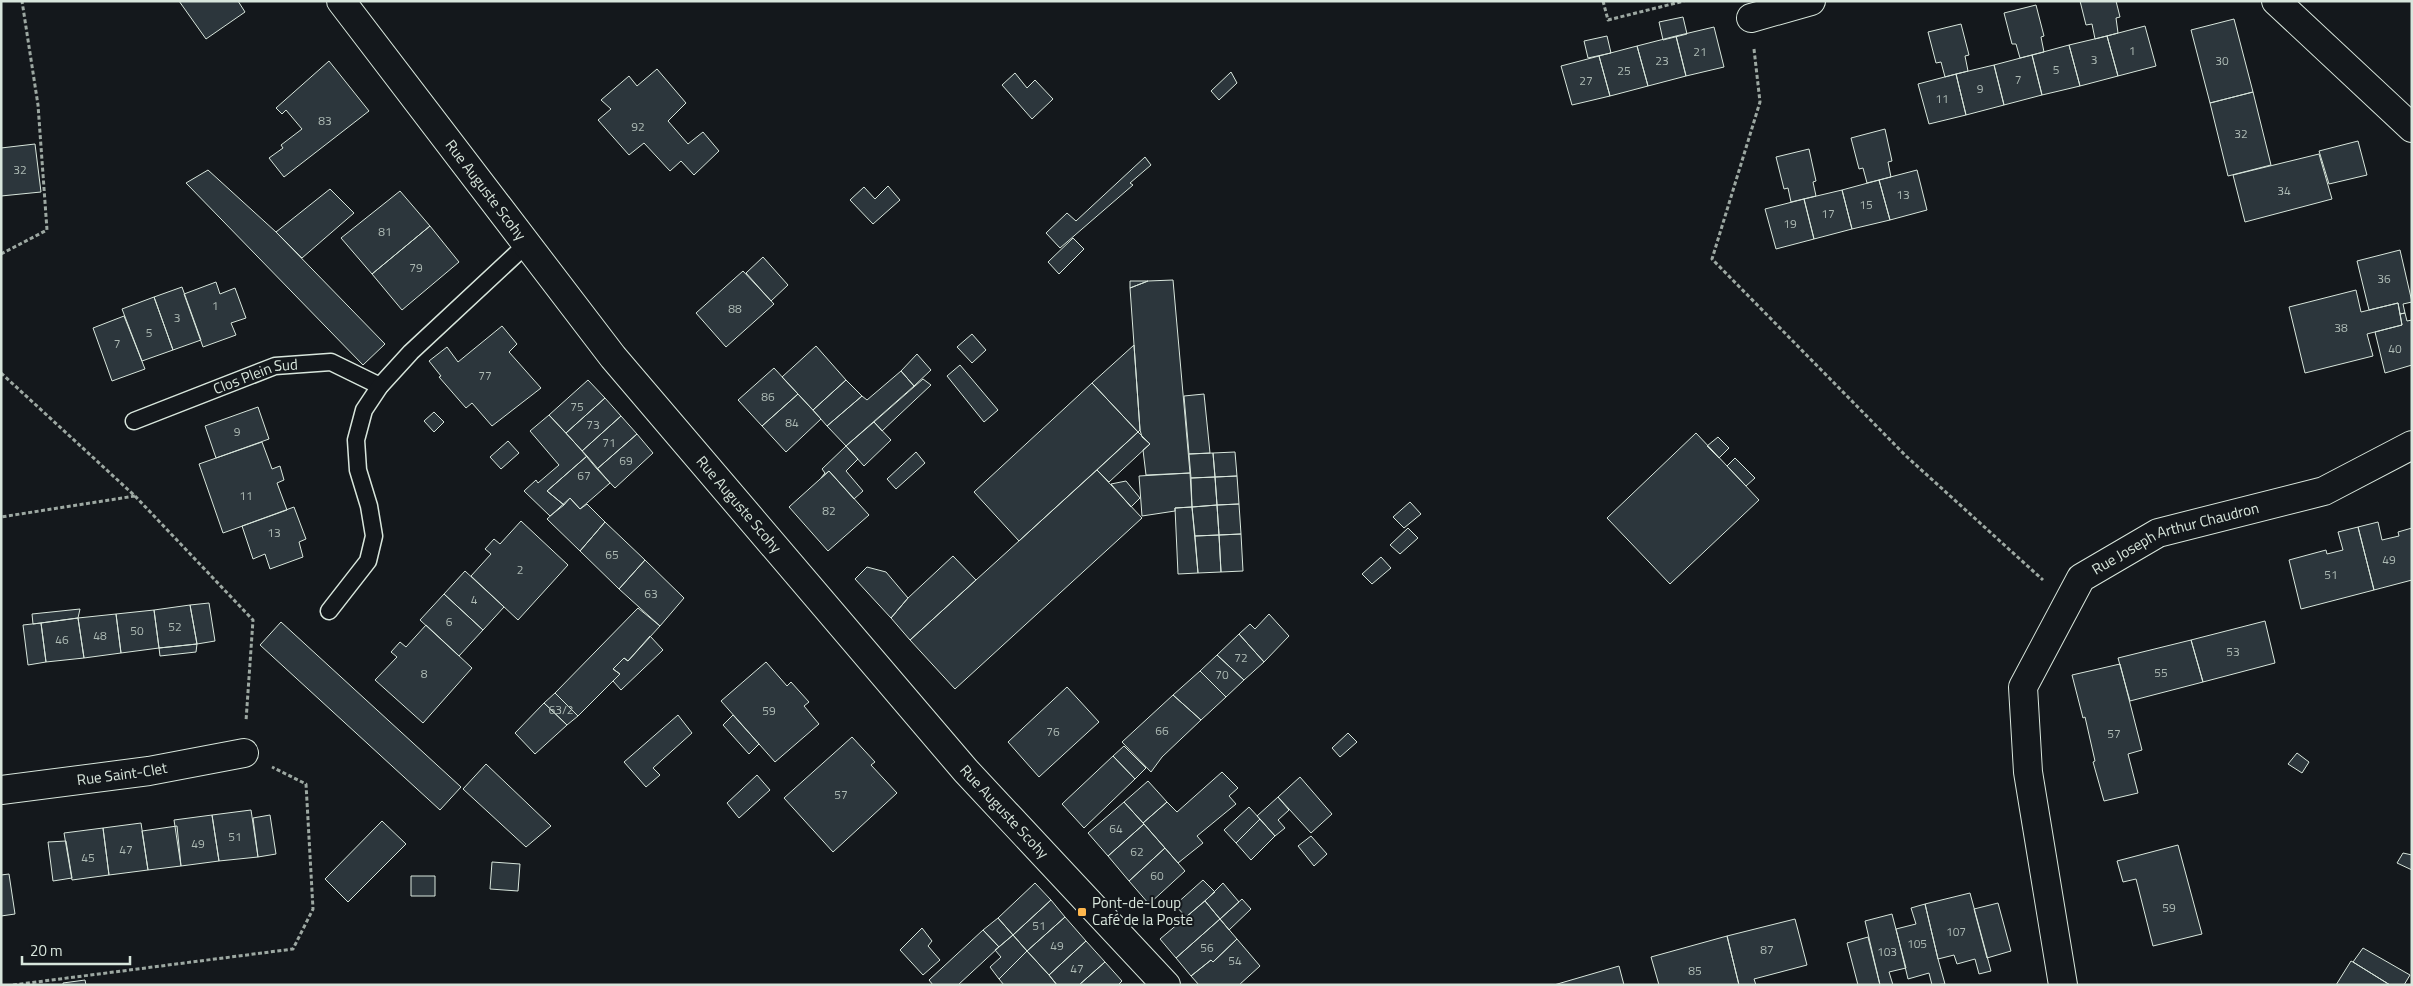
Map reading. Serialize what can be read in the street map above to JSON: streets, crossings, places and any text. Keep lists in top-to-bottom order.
{
  "streets": {
    "street": ["Rue Auguste Scohy", "Rue Joseph Arthur Chaudron", "Rue Saint-Clet"],
    "lane": ["Clos Plein Sud"]
  },
  "places": {
    "transit": ["Pont-de-Loup Café de la Poste"]
  },
  "house_numbers": [
    "1",
    "21",
    "3",
    "23",
    "30",
    "5",
    "25",
    "7",
    "27",
    "9",
    "11",
    "83",
    "92",
    "32",
    "32",
    "34",
    "13",
    "15",
    "17",
    "19",
    "81",
    "79",
    "36",
    "1",
    "88",
    "3",
    "38",
    "5",
    "7",
    "40",
    "77",
    "86",
    "75",
    "84",
    "73",
    "9",
    "71",
    "69",
    "67",
    "11",
    "82",
    "13",
    "65",
    "49",
    "2",
    "51",
    "63",
    "4",
    "6",
    "52",
    "50",
    "48",
    "46",
    "53",
    "72",
    "55",
    "8",
    "70",
    "63/2",
    "59",
    "66",
    "76",
    "57",
    "57",
    "64",
    "51",
    "49",
    "47",
    "62",
    "45",
    "60",
    "59",
    "51",
    "107",
    "105",
    "49",
    "56",
    "87",
    "103",
    "54",
    "47",
    "85"
  ],
  "scale_bar": "20 m"
}
